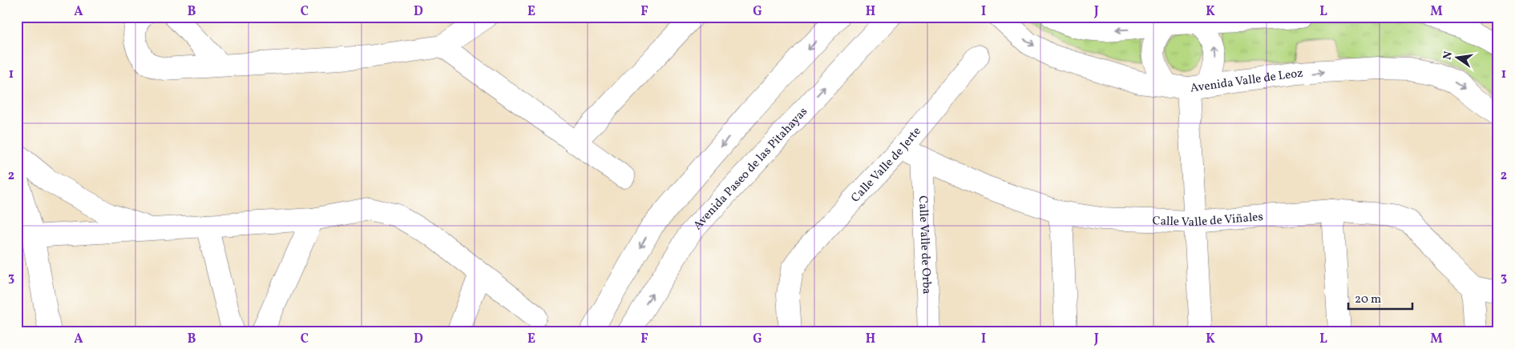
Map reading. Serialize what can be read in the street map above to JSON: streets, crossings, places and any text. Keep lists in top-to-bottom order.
{
  "streets": {
    "street": [
      "Avenida Valle de Leoz",
      "Calle Valle de Jerte",
      "Avenida Paseo de las Pitahayas",
      "Calle Valle de Viñales",
      "Calle Valle de Orba"
    ]
  },
  "crossings": [
    ["Calle Valle de Jerte", "Calle Valle de Viñales"],
    ["Calle Valle de Viñales", "Calle Valle de Orba"]
  ],
  "scale_bar": "20 m",
  "north": "left",
  "grid": {
    "columns": [
      "A",
      "B",
      "C",
      "D",
      "E",
      "F",
      "G",
      "H",
      "I",
      "J",
      "K",
      "L",
      "M"
    ],
    "rows": ["1", "2", "3"]
  }
}
